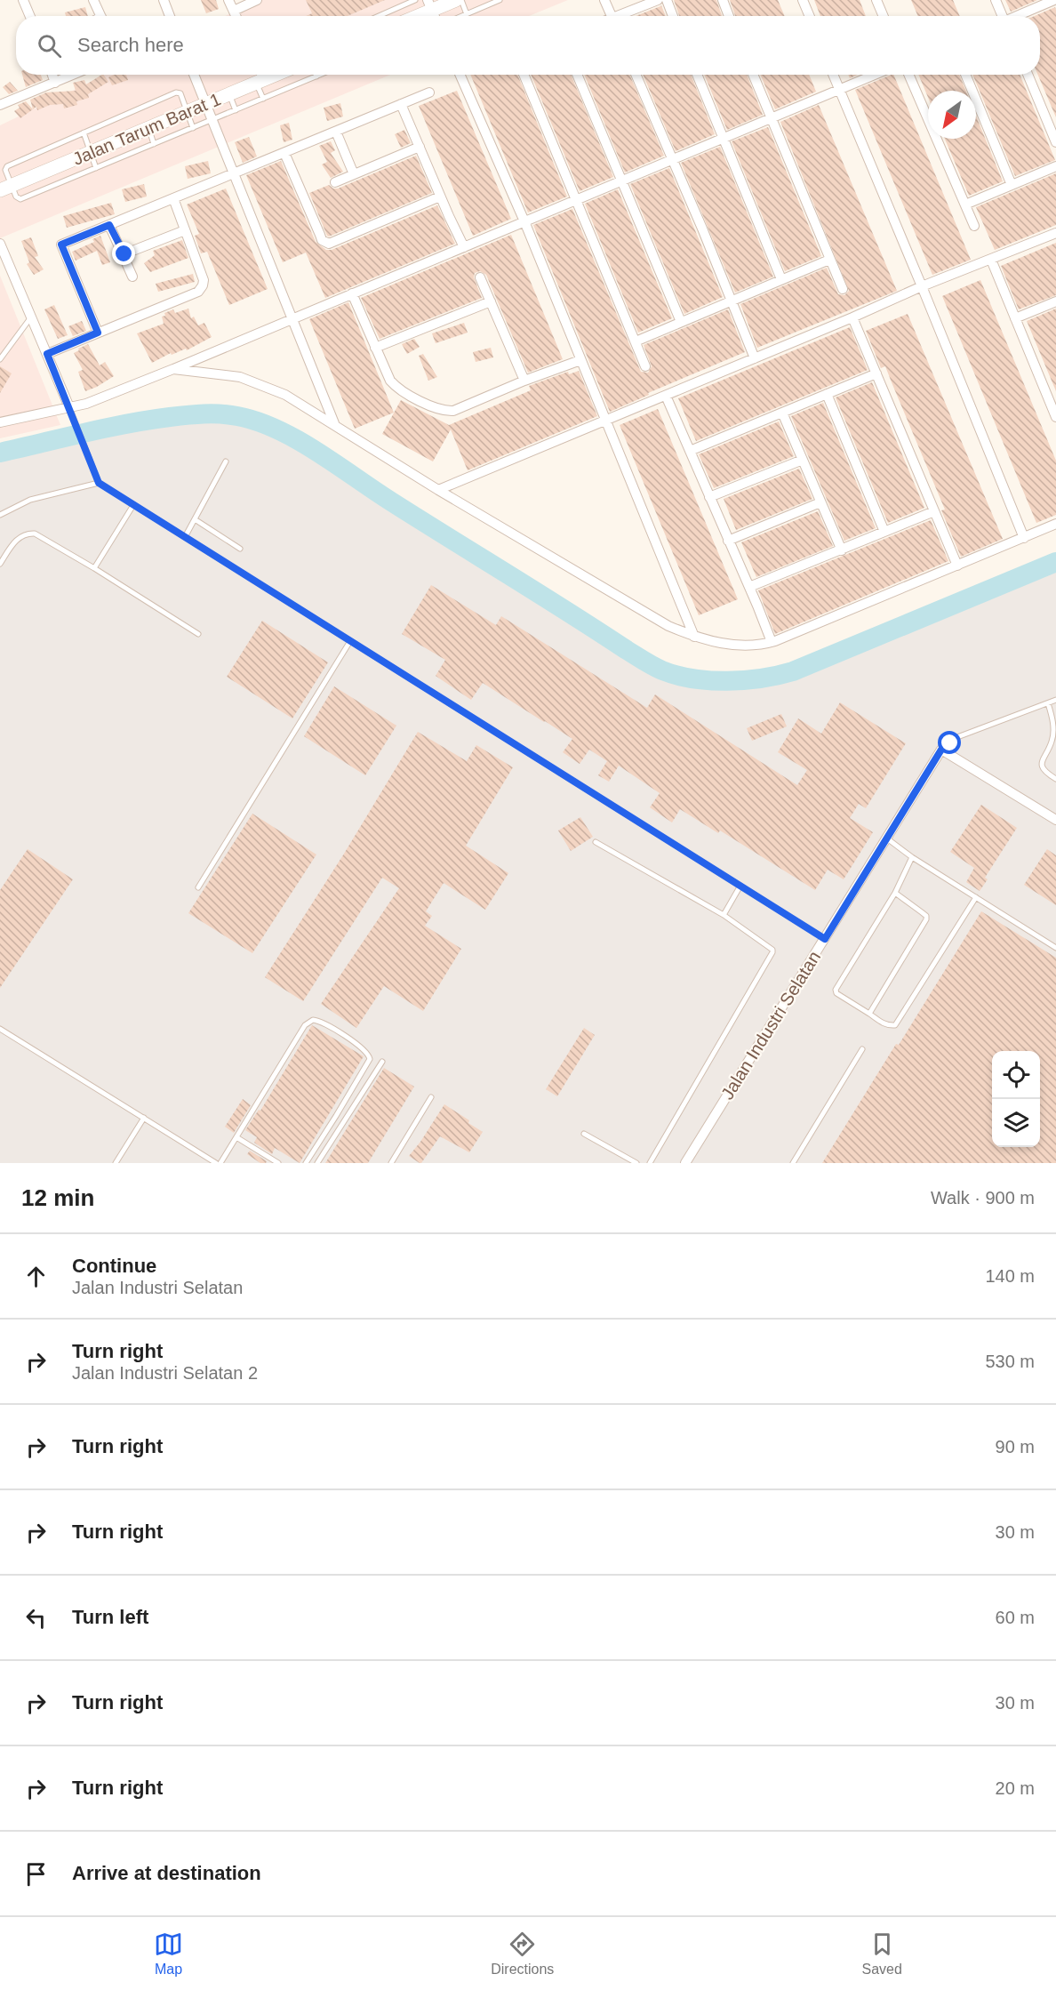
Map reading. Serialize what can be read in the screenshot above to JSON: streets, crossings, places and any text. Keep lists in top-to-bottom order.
{
  "streets": {
    "street": ["Jalan Tarum Barat 1", "Jalan Industri Selatan"]
  },
  "north": "bottom left",
  "page": {
    "search": "Search here",
    "heading": ["12 min", "Walk · 900 m"],
    "list": [
      ["Continue", "Jalan Industri Selatan", "140 m"],
      ["Turn right", "Jalan Industri Selatan 2", "530 m"],
      ["Turn right", "90 m"],
      ["Turn right", "30 m"],
      ["Turn left", "60 m"],
      ["Turn right", "30 m"],
      ["Turn right", "20 m"],
      "Arrive at destination"
    ],
    "nav": ["Map", "Directions", "Saved"]
  }
}
